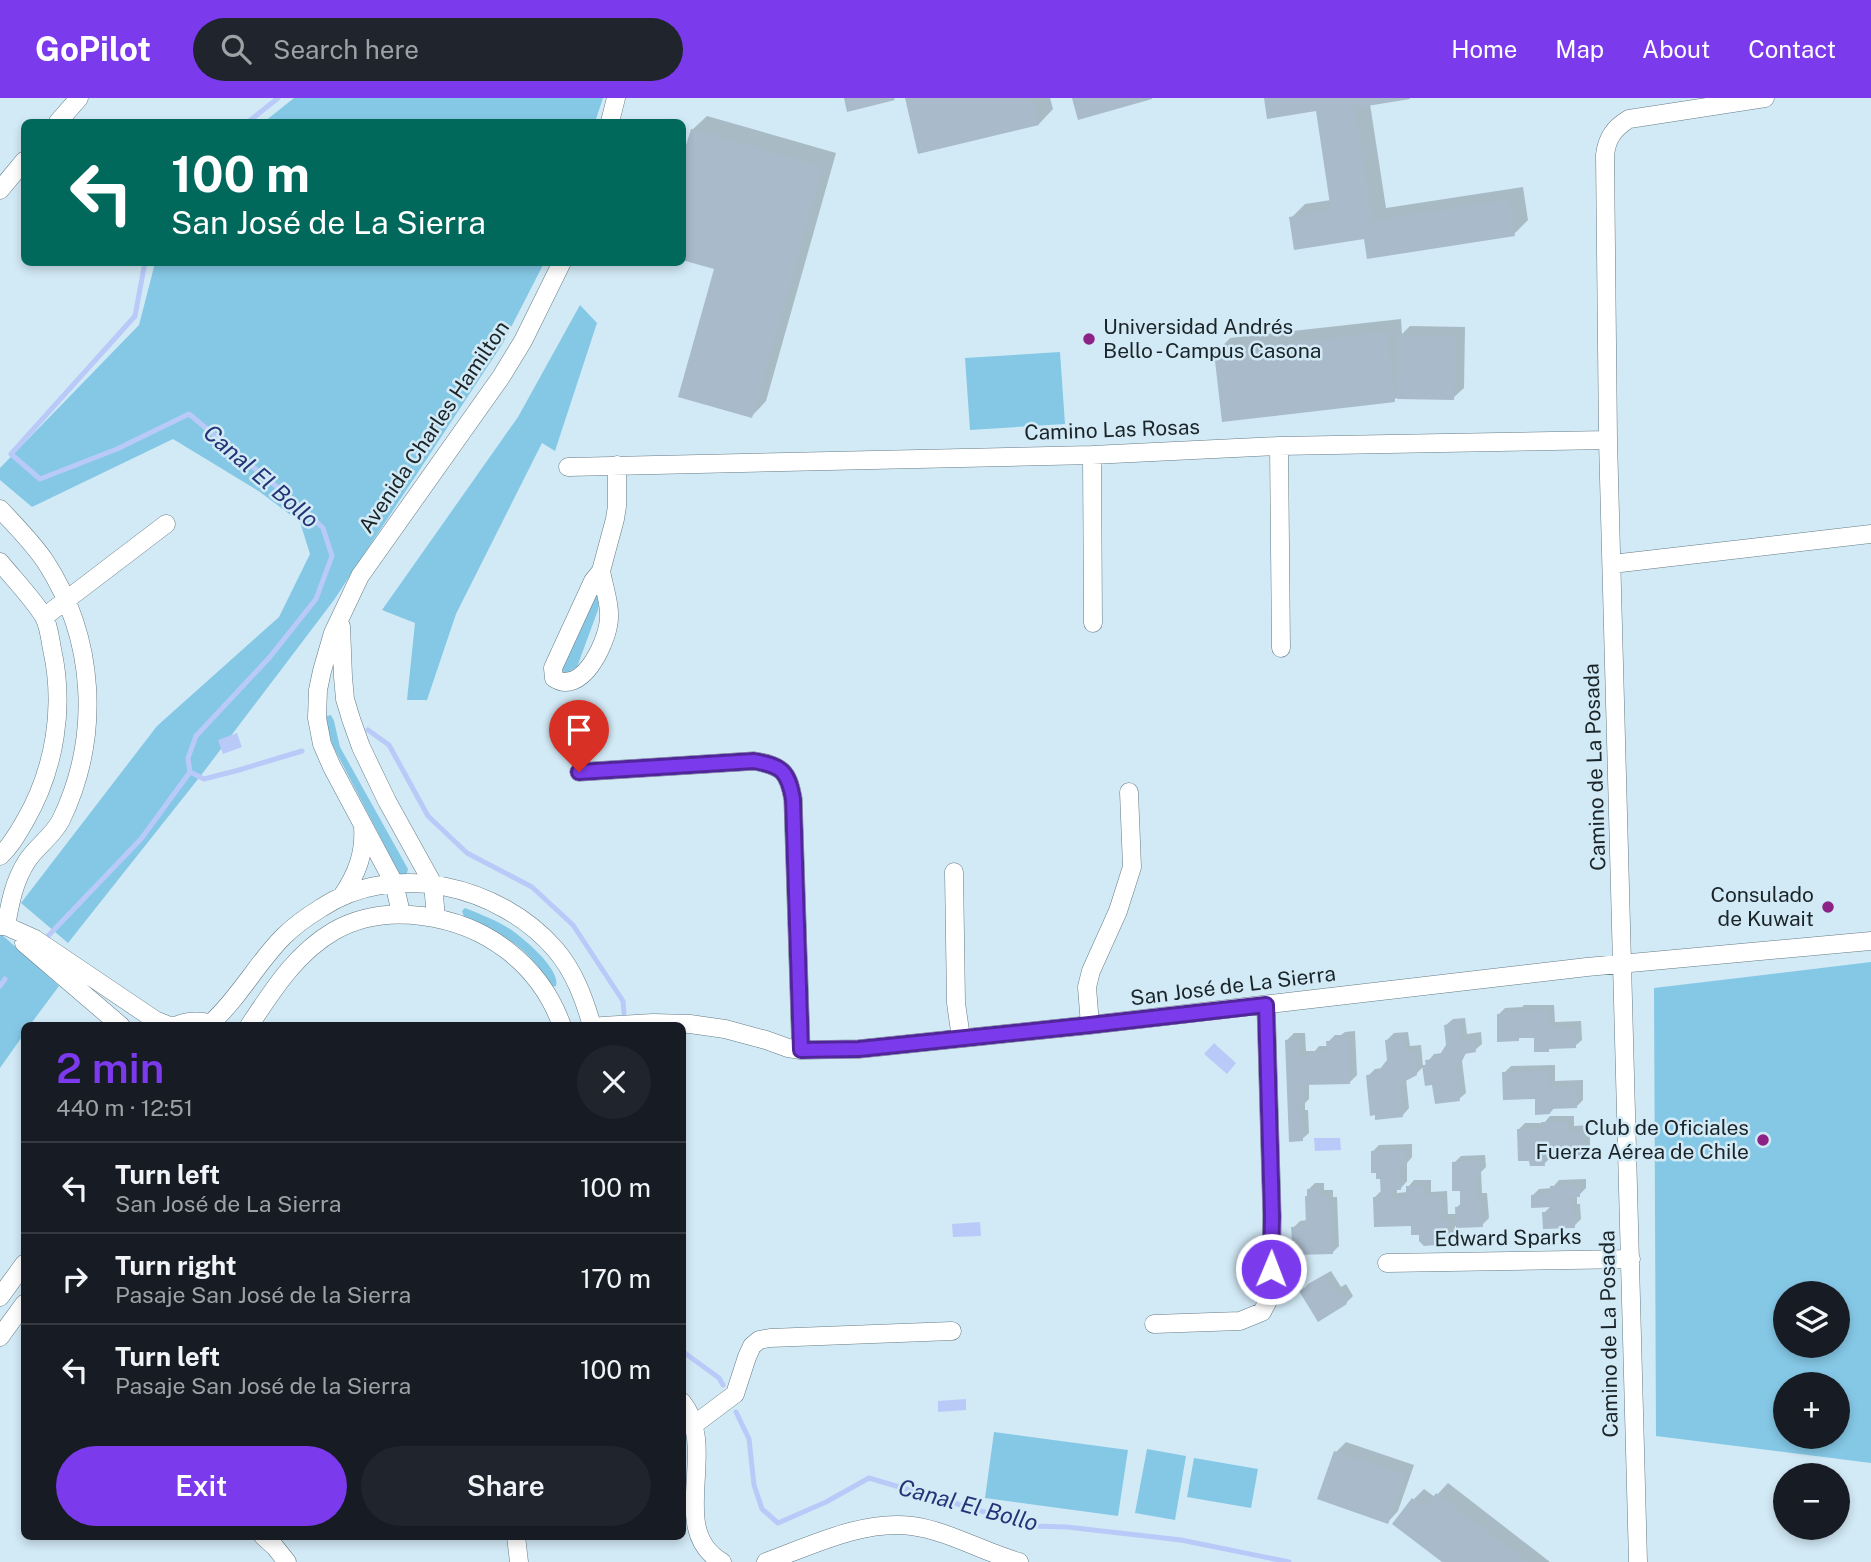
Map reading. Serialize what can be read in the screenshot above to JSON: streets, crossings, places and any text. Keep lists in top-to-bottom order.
{
  "streets": {
    "street": [
      "Avenida Charles Hamilton",
      "Camino Las Rosas",
      "Camino de La Posada",
      "San José de La Sierra",
      "Edward Sparks"
    ]
  },
  "crossings": [
    ["Camino Las Rosas", "Camino de La Posada"],
    ["Camino de La Posada", "San José de La Sierra"],
    ["Camino de La Posada", "Edward Sparks"]
  ],
  "water": ["Canal El Bollo"],
  "places": ["Universidad Andrés Bello - Campus Casona", "Consulado de Kuwait", "Club de Oficiales Fuerza Aérea de Chile"],
  "page": {
    "header": "GoPilot",
    "search": "Search here",
    "nav": [
      "Home",
      "Map",
      "About",
      "Contact"
    ],
    "turn": ["100 m", "San José de La Sierra"],
    "heading": ["2 min", "440 m · 12:51"],
    "list": [
      {
        "name": "Turn left",
        "note": "San José de La Sierra",
        "value": "100 m"
      },
      {
        "name": "Turn right",
        "note": "Pasaje San José de la Sierra",
        "value": "170 m"
      },
      {
        "name": "Turn left",
        "note": "Pasaje San José de la Sierra",
        "value": "100 m"
      }
    ],
    "map_buttons": ["+", "−"],
    "buttons": ["Exit", "Share"]
  }
}
